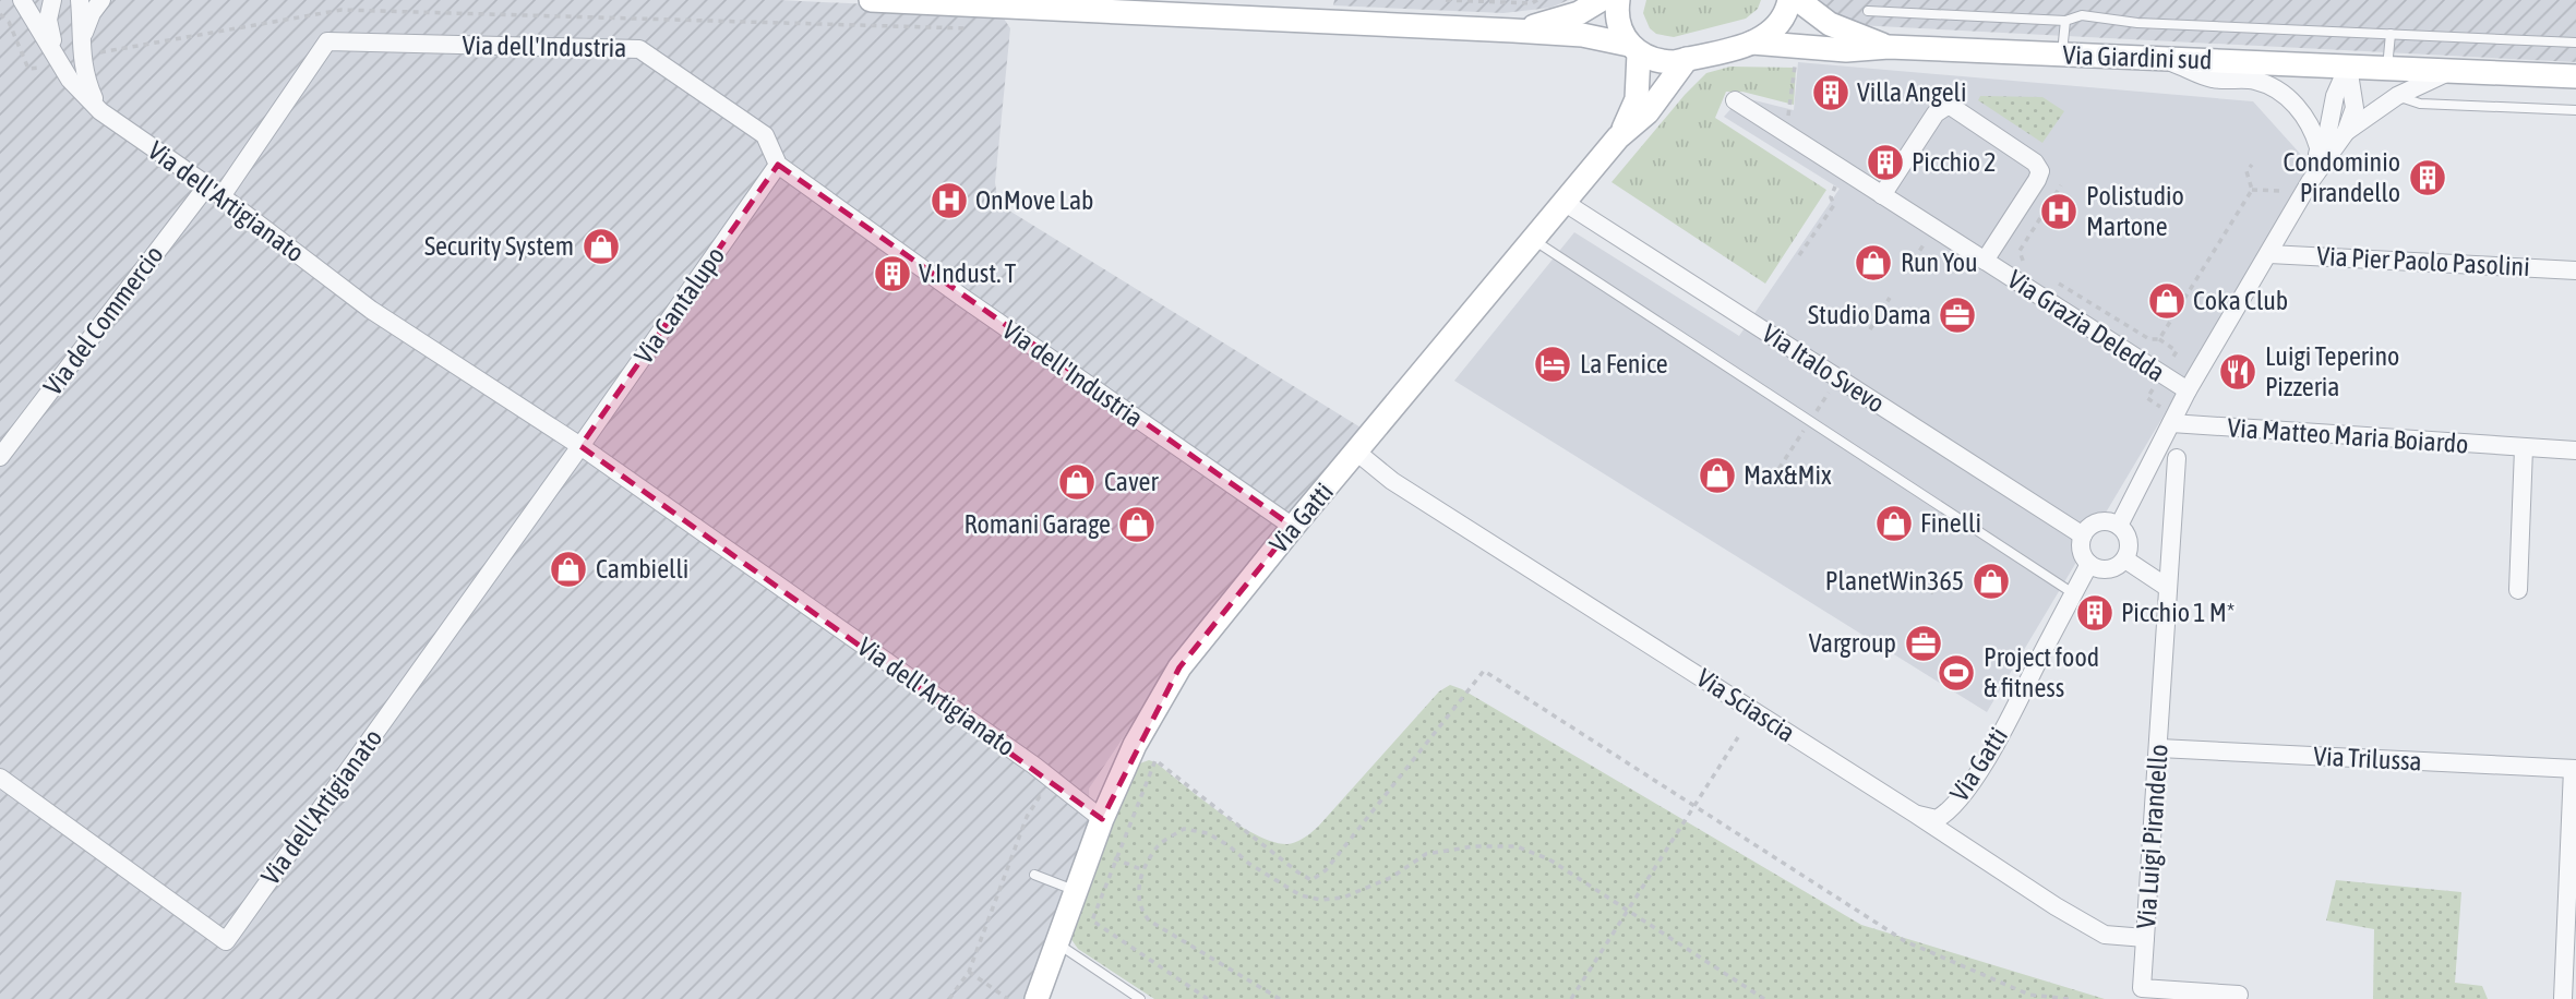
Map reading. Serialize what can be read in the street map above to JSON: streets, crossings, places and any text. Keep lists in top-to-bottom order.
{
  "streets": {
    "main road": ["Via Giardini sud", "Via Gatti"],
    "street": [
      "Via dell'Industria",
      "Via dell'Artigianato",
      "Via Pier Paolo Pasolini",
      "Via Cantalupo",
      "Via del Commercio",
      "Via Grazia Deledda",
      "Via Italo Svevo",
      "Via Matteo Maria Boiardo",
      "Via Sciascia",
      "Via Trilussa",
      "Via Luigi Pirandello"
    ]
  },
  "crossings": [
    ["Via dell'Industria", "Via dell'Artigianato"],
    ["Via dell'Industria", "Via Cantalupo"],
    ["Via dell'Industria", "Via Gatti"],
    ["Via Giardini sud", "Via Gatti"],
    ["Via dell'Artigianato", "Via Cantalupo"],
    ["Via dell'Artigianato", "Via del Commercio"],
    ["Via dell'Artigianato", "Via Gatti"],
    ["Via Italo Svevo", "Via Gatti"],
    ["Via Gatti", "Via Sciascia"],
    ["Via Sciascia", "Via Luigi Pirandello"],
    ["Via Trilussa", "Via Luigi Pirandello"]
  ],
  "places": {
    "building": [
      "Villa Angeli",
      "Picchio 2",
      "Condominio Pirandello",
      "V.Indust. T",
      "Picchio 1 M*"
    ],
    "hospital": ["OnMove Lab", "Polistudio Martone"],
    "shop": [
      "Security System",
      "Run You",
      "Coka Club",
      "Max&Mix",
      "Caver",
      "Finelli",
      "Romani Garage",
      "Cambielli",
      "PlanetWin365"
    ],
    "office": ["Studio Dama", "Vargroup"],
    "hotel": ["La Fenice"],
    "restaurant": ["Luigi Teperino Pizzeria"],
    "sports": ["Project food & fitness"]
  }
}
